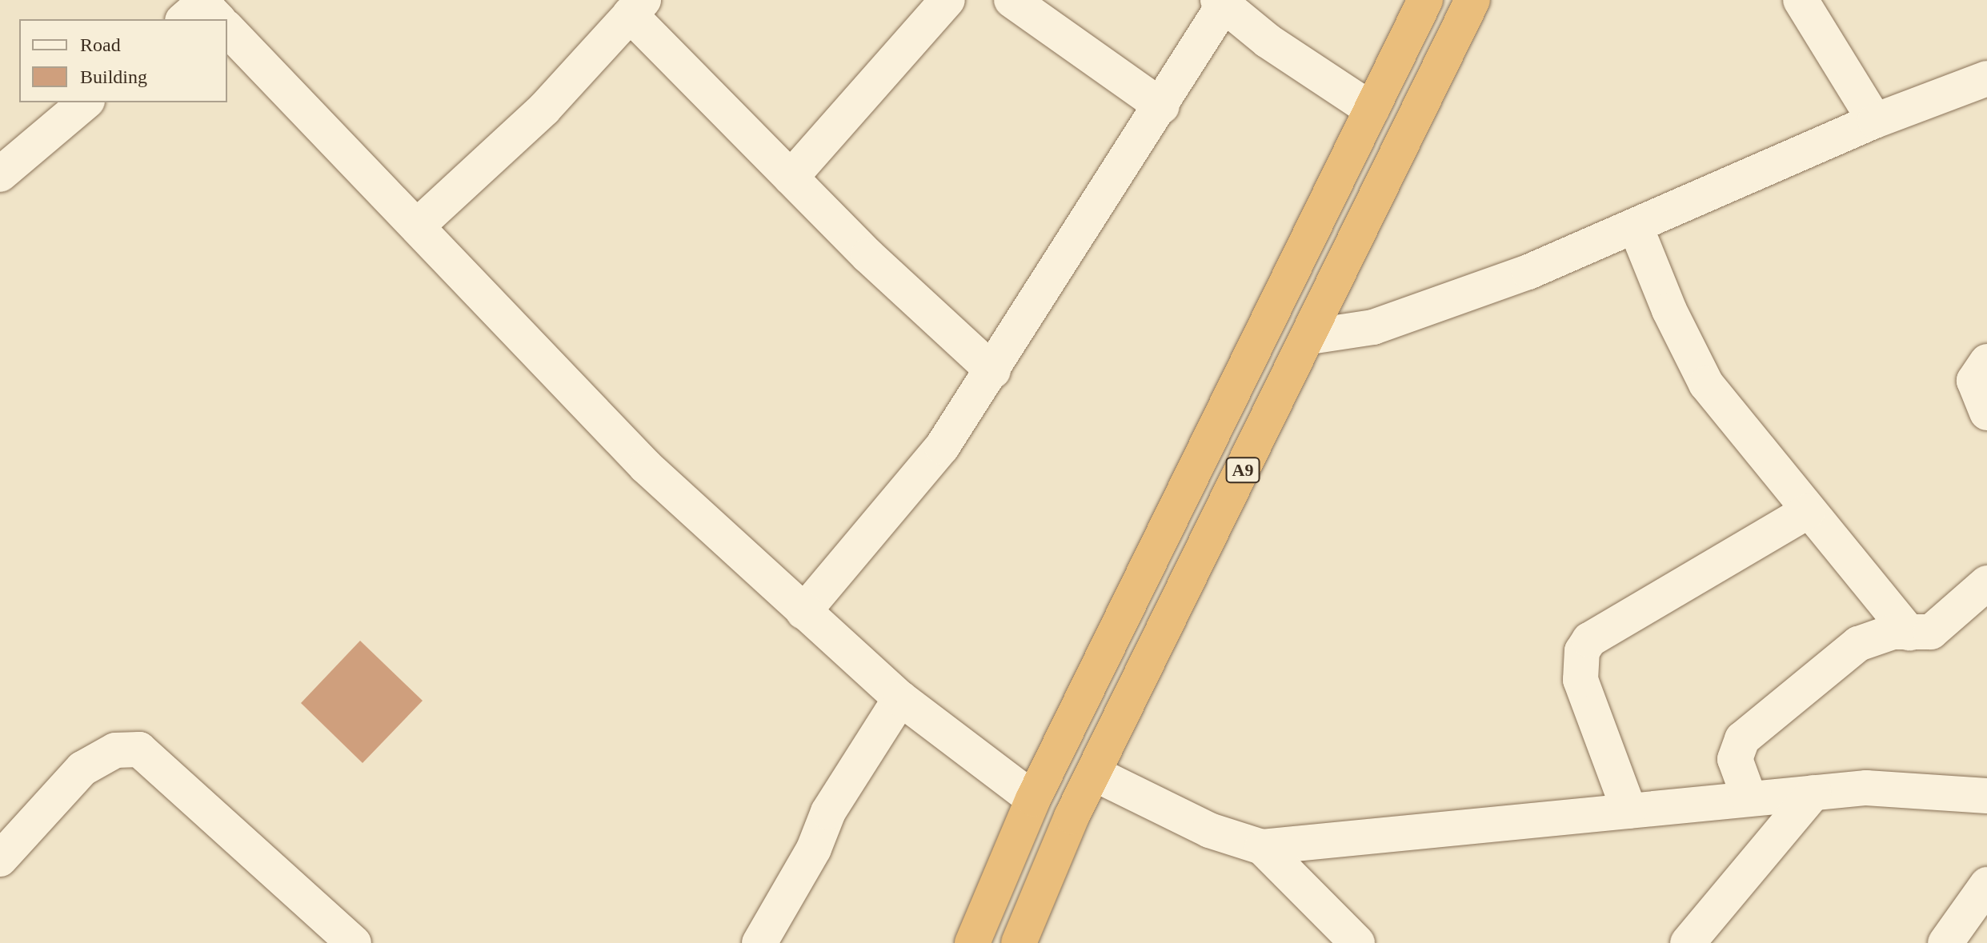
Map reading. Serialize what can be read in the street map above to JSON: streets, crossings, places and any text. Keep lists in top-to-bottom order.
{
  "streets": {
    "highway": ["A9"]
  },
  "legend": ["Road", "Building"]
}
